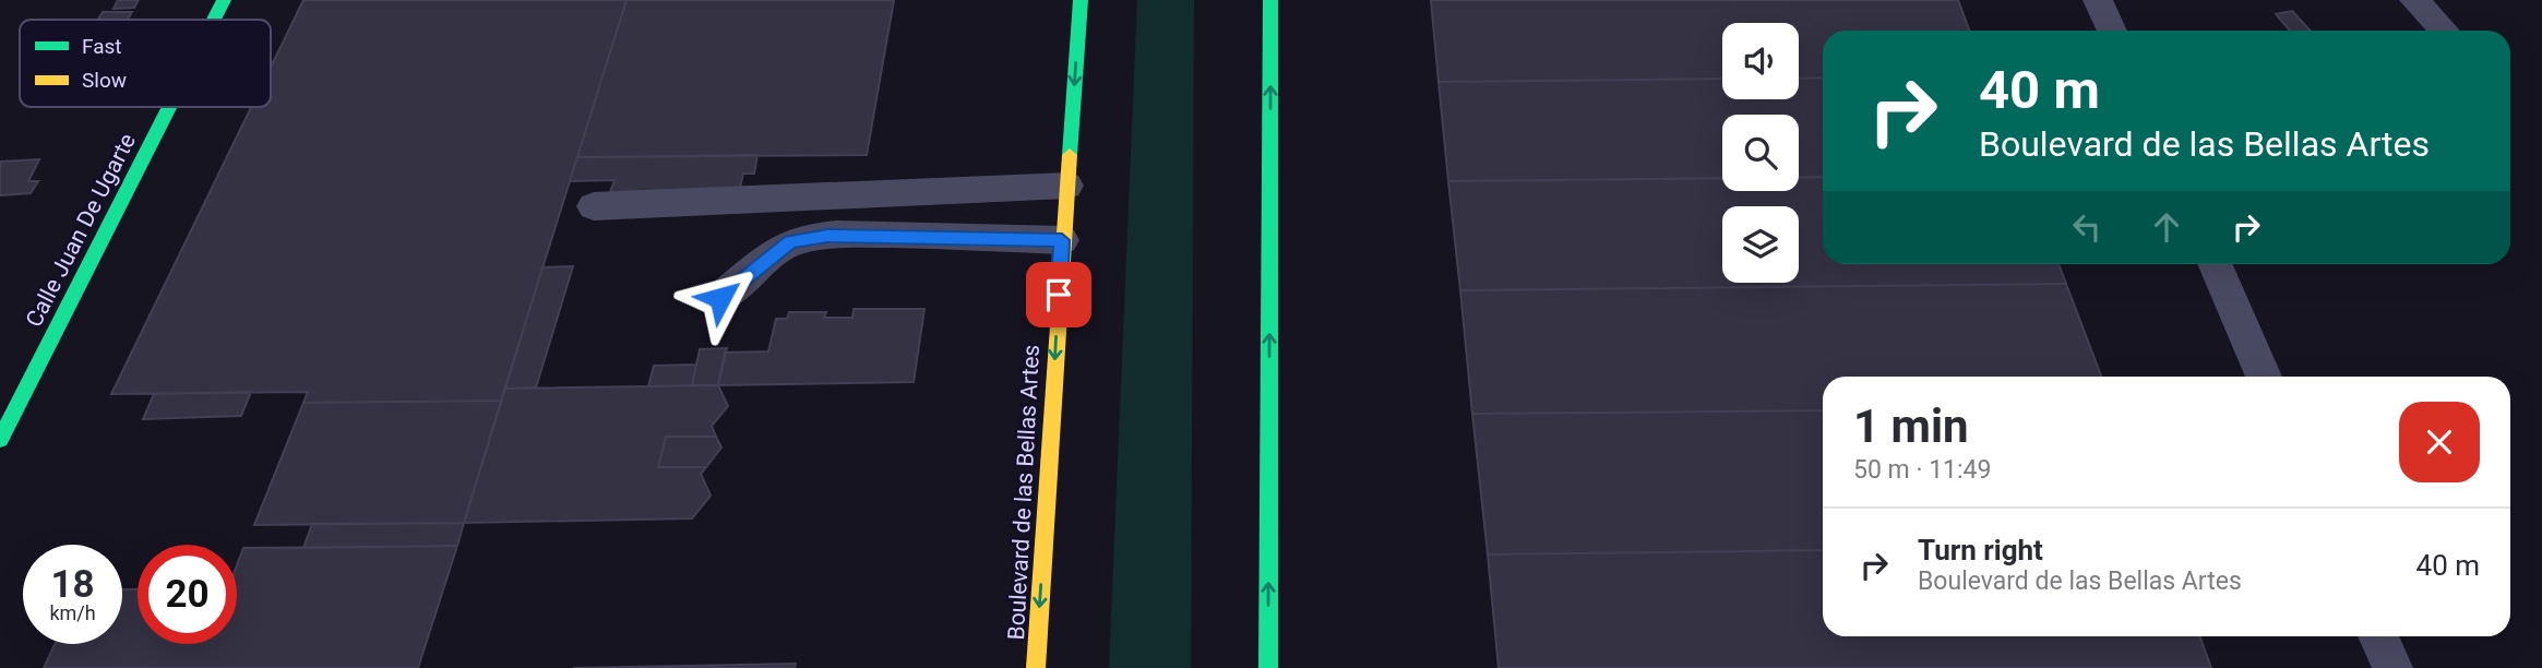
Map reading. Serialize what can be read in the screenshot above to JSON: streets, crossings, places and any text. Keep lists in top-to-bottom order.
{
  "streets": {
    "main road": ["Calle Juan De Ugarte", "Boulevard de las Bellas Artes"]
  },
  "one_way": ["Boulevard de las Bellas Artes"],
  "legend": ["Fast", "Slow"],
  "page": {
    "turn": ["40 m", "Boulevard de las Bellas Artes"],
    "heading": ["1 min", "50 m · 11:49"],
    "list": [
      {
        "name": "Turn right",
        "note": "Boulevard de las Bellas Artes",
        "value": "40 m"
      }
    ],
    "speed": "18 km/h",
    "limit": "20"
  }
}
